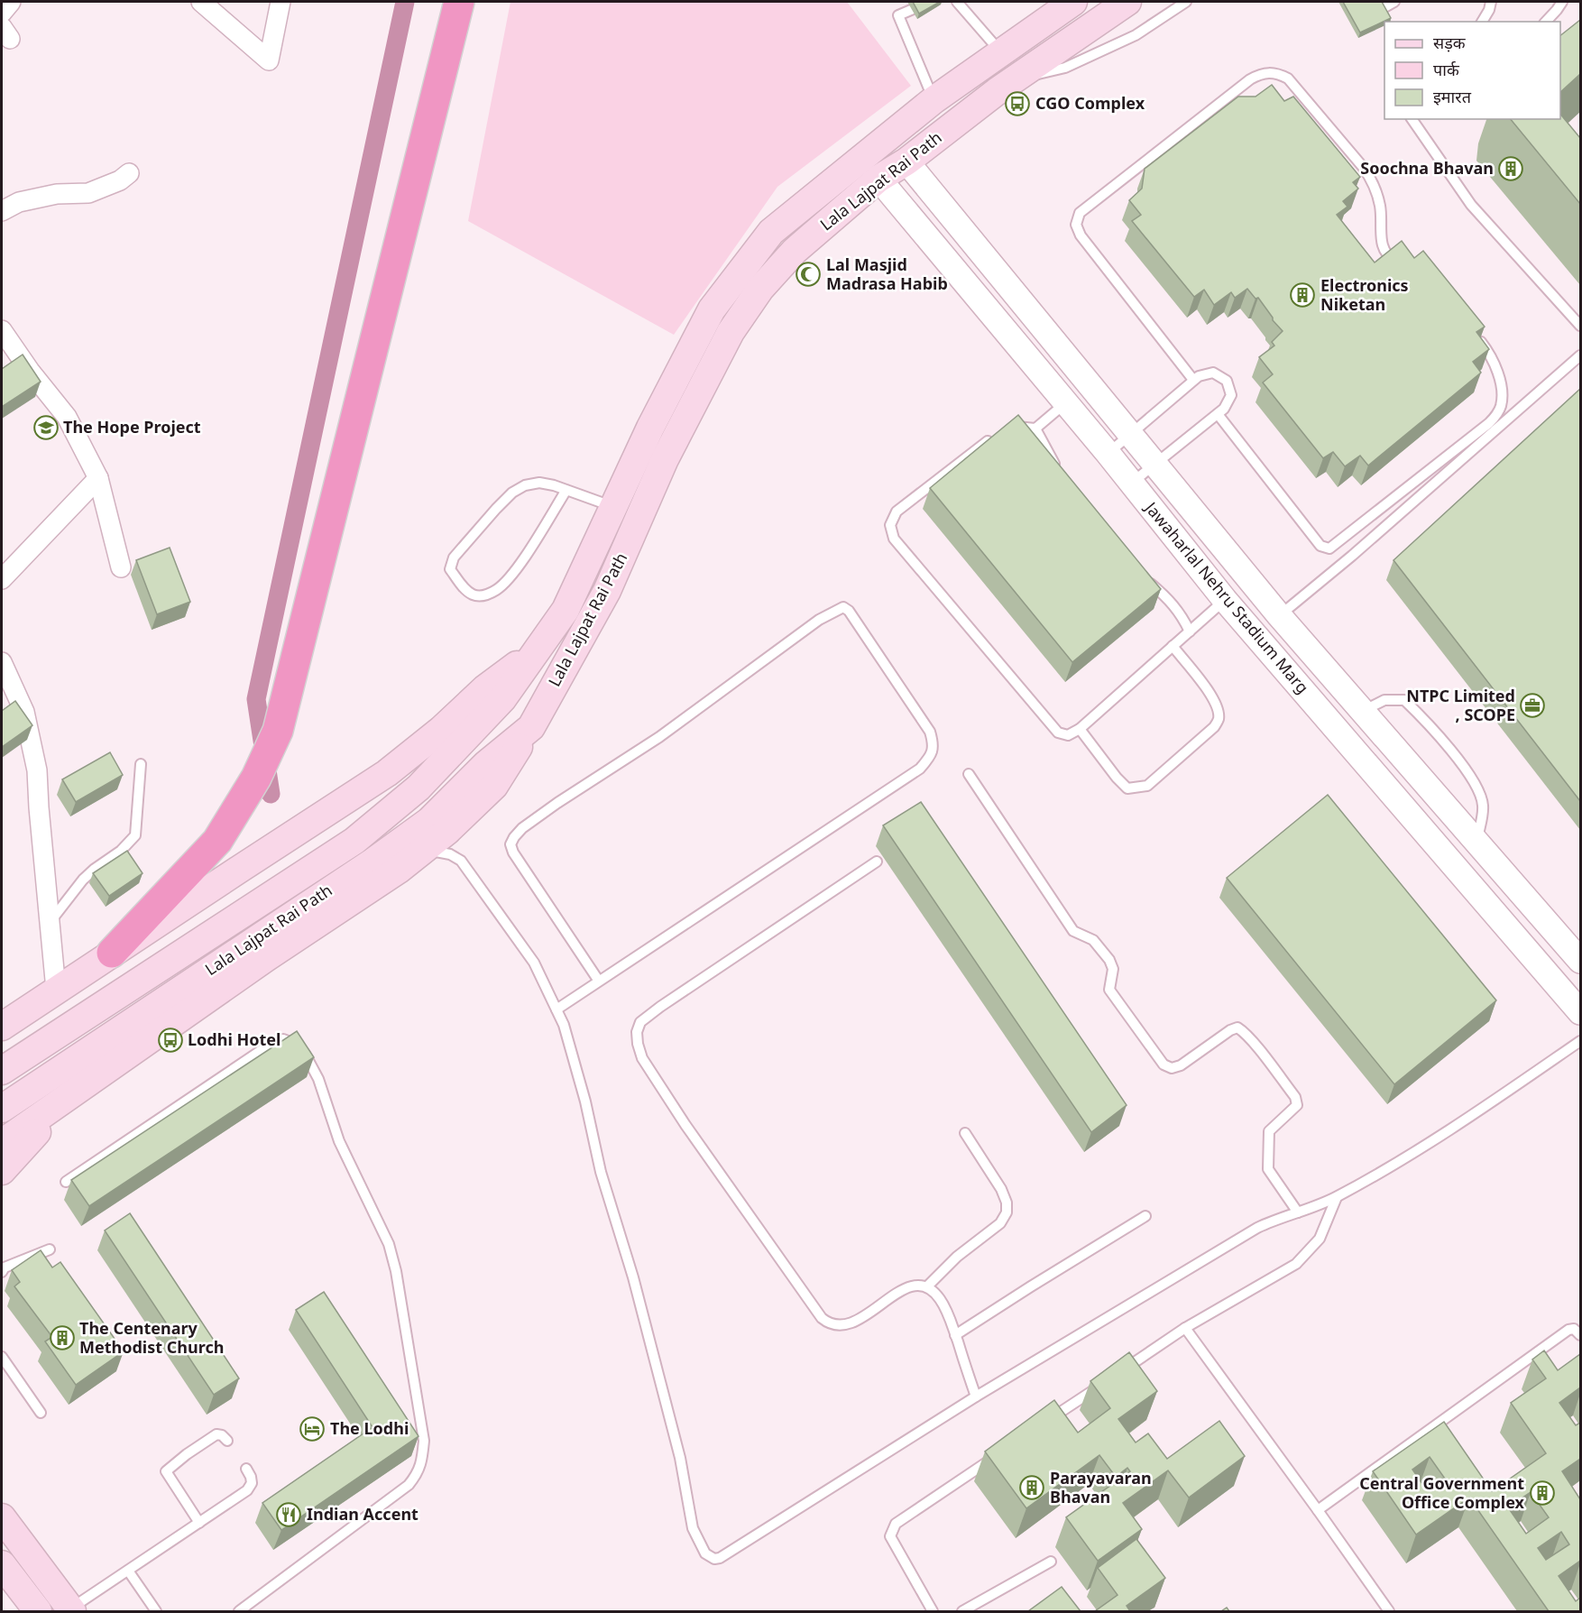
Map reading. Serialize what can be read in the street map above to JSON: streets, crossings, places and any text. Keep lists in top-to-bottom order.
{
  "streets": {
    "main road": ["Lala Lajpat Rai Path"],
    "street": ["Jawaharlal Nehru Stadium Marg"]
  },
  "crossings": [
    ["Lala Lajpat Rai Path", "Jawaharlal Nehru Stadium Marg"]
  ],
  "places": {
    "bus stop": ["CGO Complex", "Lodhi Hotel"],
    "building": [
      "Soochna Bhavan",
      "Electronics Niketan",
      "The Centenary Methodist Church",
      "Parayavaran Bhavan",
      "Central Government Office Complex"
    ],
    "mosque": ["Lal Masjid Madrasa Habib"],
    "school or university": ["The Hope Project"],
    "office": ["NTPC Limited , SCOPE"],
    "hotel": ["The Lodhi"],
    "restaurant": ["Indian Accent"]
  },
  "legend": ["सड़क", "पार्क", "इमारत"]
}
